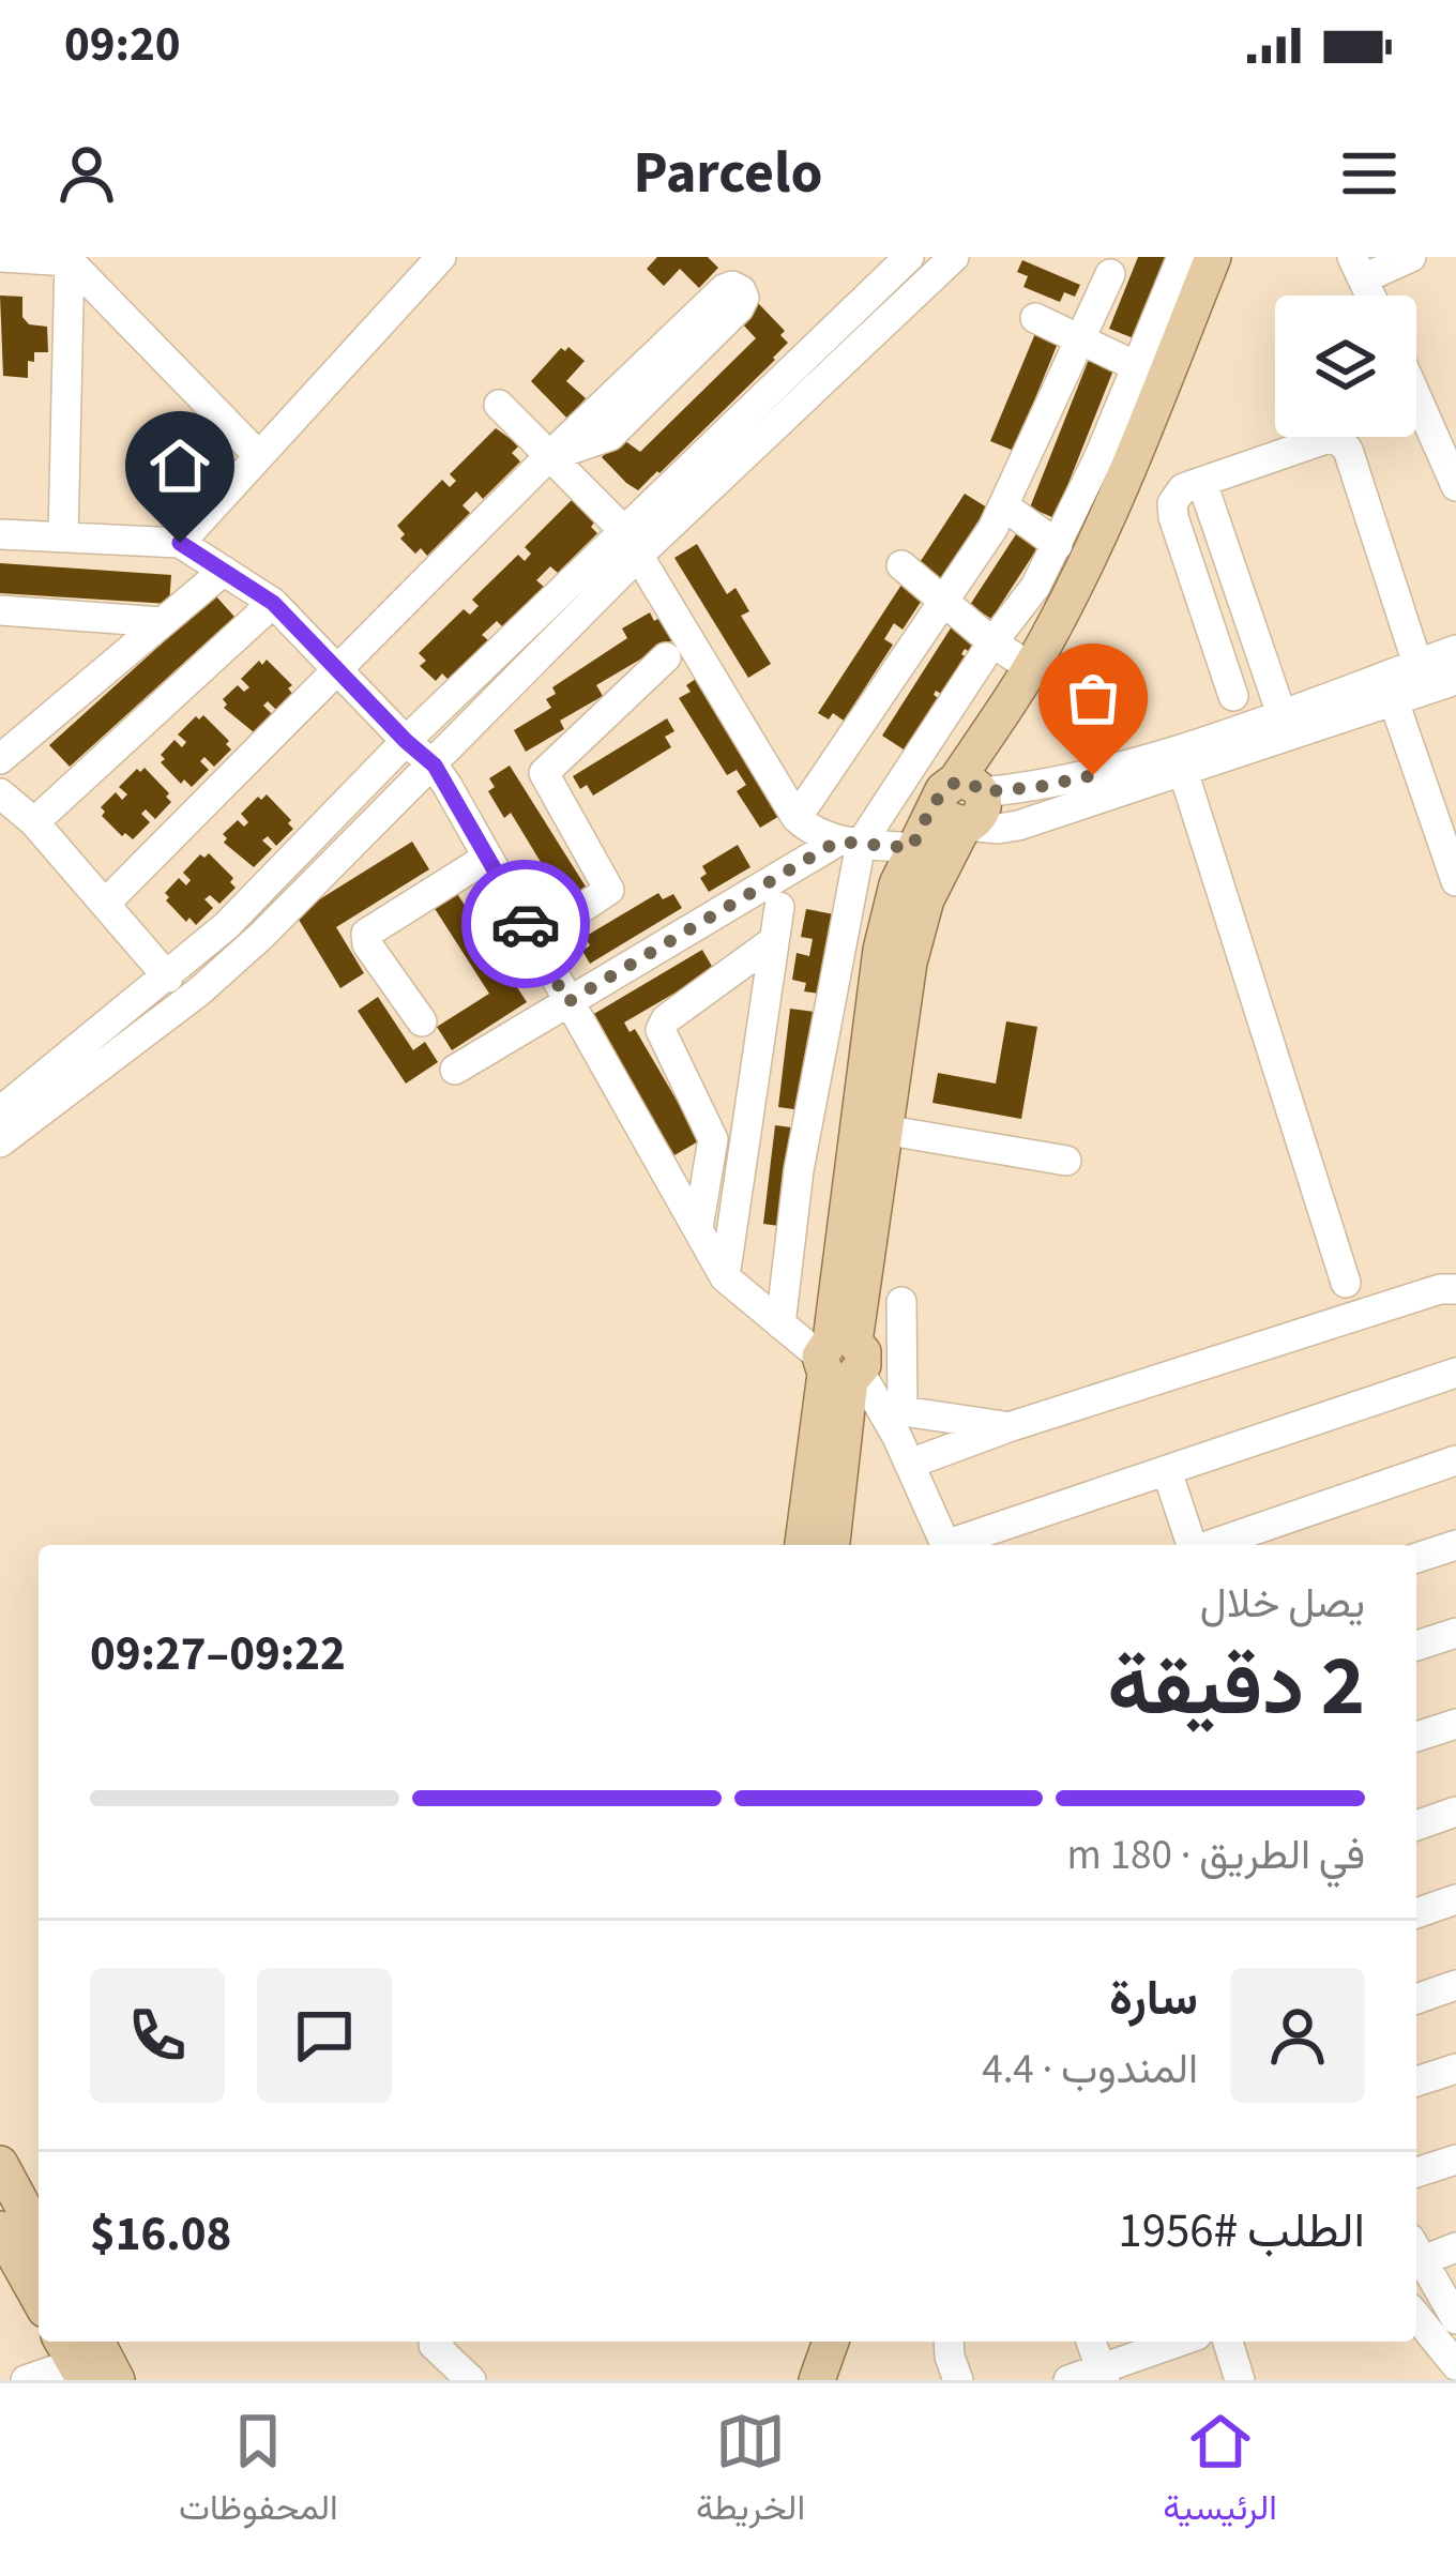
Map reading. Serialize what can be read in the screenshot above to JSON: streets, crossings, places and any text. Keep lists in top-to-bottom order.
{
  "page": {
    "status": "09:20",
    "header": "Parcelo",
    "heading": ["2 دقيقة", "يصل خلال", "09:22–09:27"],
    "panel": [
      "سارة",
      "المندوب · 4.4",
      "الطلب #1956",
      "$16.08"
    ],
    "bar": "في الطريق · 180 m",
    "tabs": ["الرئيسية", "الخريطة", "المحفوظات"]
  }
}
